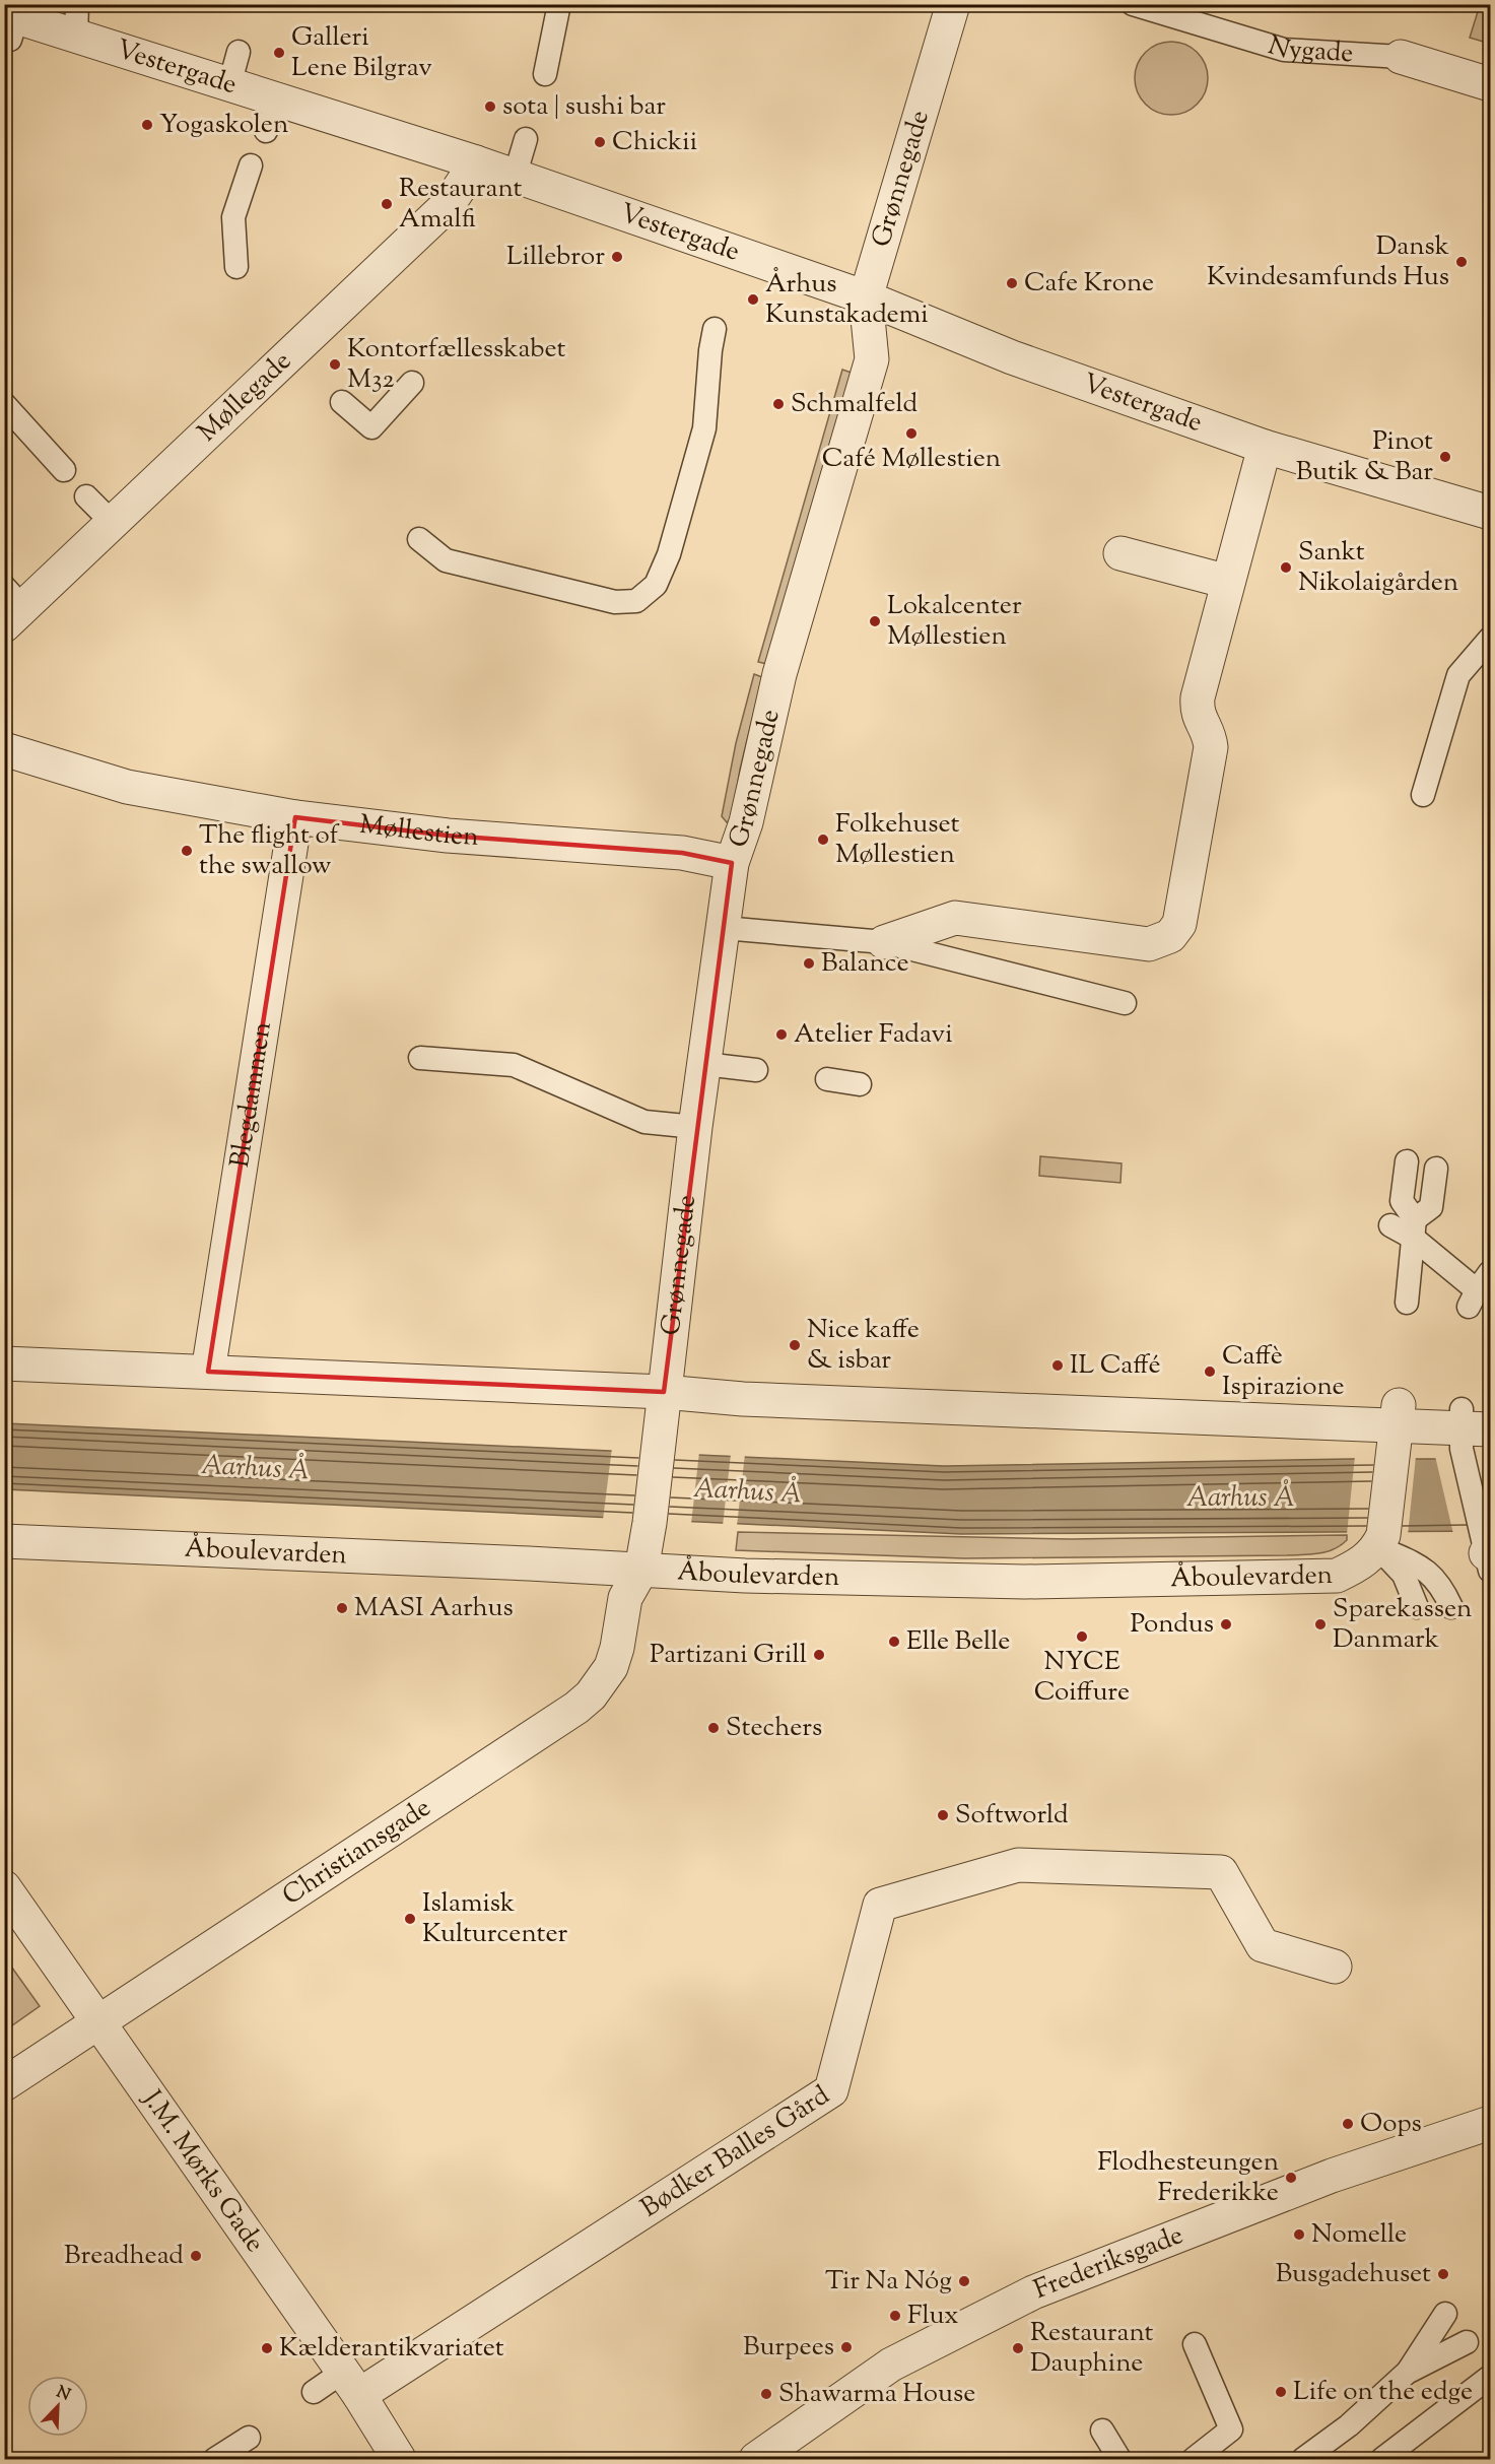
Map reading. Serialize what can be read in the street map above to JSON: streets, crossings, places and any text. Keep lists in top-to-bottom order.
{
  "streets": {
    "street": [
      "Nygade",
      "Vestergade",
      "Grønnegade",
      "Møllegade",
      "Møllestien",
      "Blegdammen",
      "Åboulevarden",
      "Christiansgade",
      "Bødker Balles Gård",
      "J.M. Mørks Gade",
      "Frederiksgade"
    ]
  },
  "crossings": [
    ["Vestergade", "Grønnegade"],
    ["Vestergade", "Møllegade"],
    ["Grønnegade", "Møllestien"],
    ["Grønnegade", "Åboulevarden"],
    ["Grønnegade", "Christiansgade"],
    ["Møllestien", "Blegdammen"],
    ["Åboulevarden", "Christiansgade"],
    ["Christiansgade", "J.M. Mørks Gade"],
    ["Bødker Balles Gård", "J.M. Mørks Gade"]
  ],
  "water": ["Aarhus Å"],
  "places": [
    "Galleri Lene Bilgrav",
    "sota | sushi bar",
    "Yogaskolen",
    "Chickii",
    "Restaurant Amalfi",
    "Lillebror",
    "Dansk Kvindesamfunds Hus",
    "Cafe Krone",
    "Århus Kunstakademi",
    "Kontorfællesskabet M32",
    "Schmalfeld",
    "Café Møllestien",
    "Pinot Butik & Bar",
    "Sankt Nikolaigården",
    "Lokalcenter Møllestien",
    "Folkehuset Møllestien",
    "The flight of the swallow",
    "Balance",
    "Atelier Fadavi",
    "Nice kaffe & isbar",
    "IL Caffé",
    "Caffè Ispirazione",
    "MASI Aarhus",
    "Pondus",
    "Sparekassen Danmark",
    "NYCE Coiffure",
    "Elle Belle",
    "Partizani Grill",
    "Stechers",
    "Softworld",
    "Islamisk Kulturcenter",
    "Oops",
    "Flodhesteungen Frederikke",
    "Nomelle",
    "Breadhead",
    "Busgadehuset",
    "Tir Na Nóg",
    "Flux",
    "Burpees",
    "Kælderantikvariatet",
    "Restaurant Dauphine",
    "Life on the edge",
    "Shawarma House"
  ],
  "north": "top right"
}
